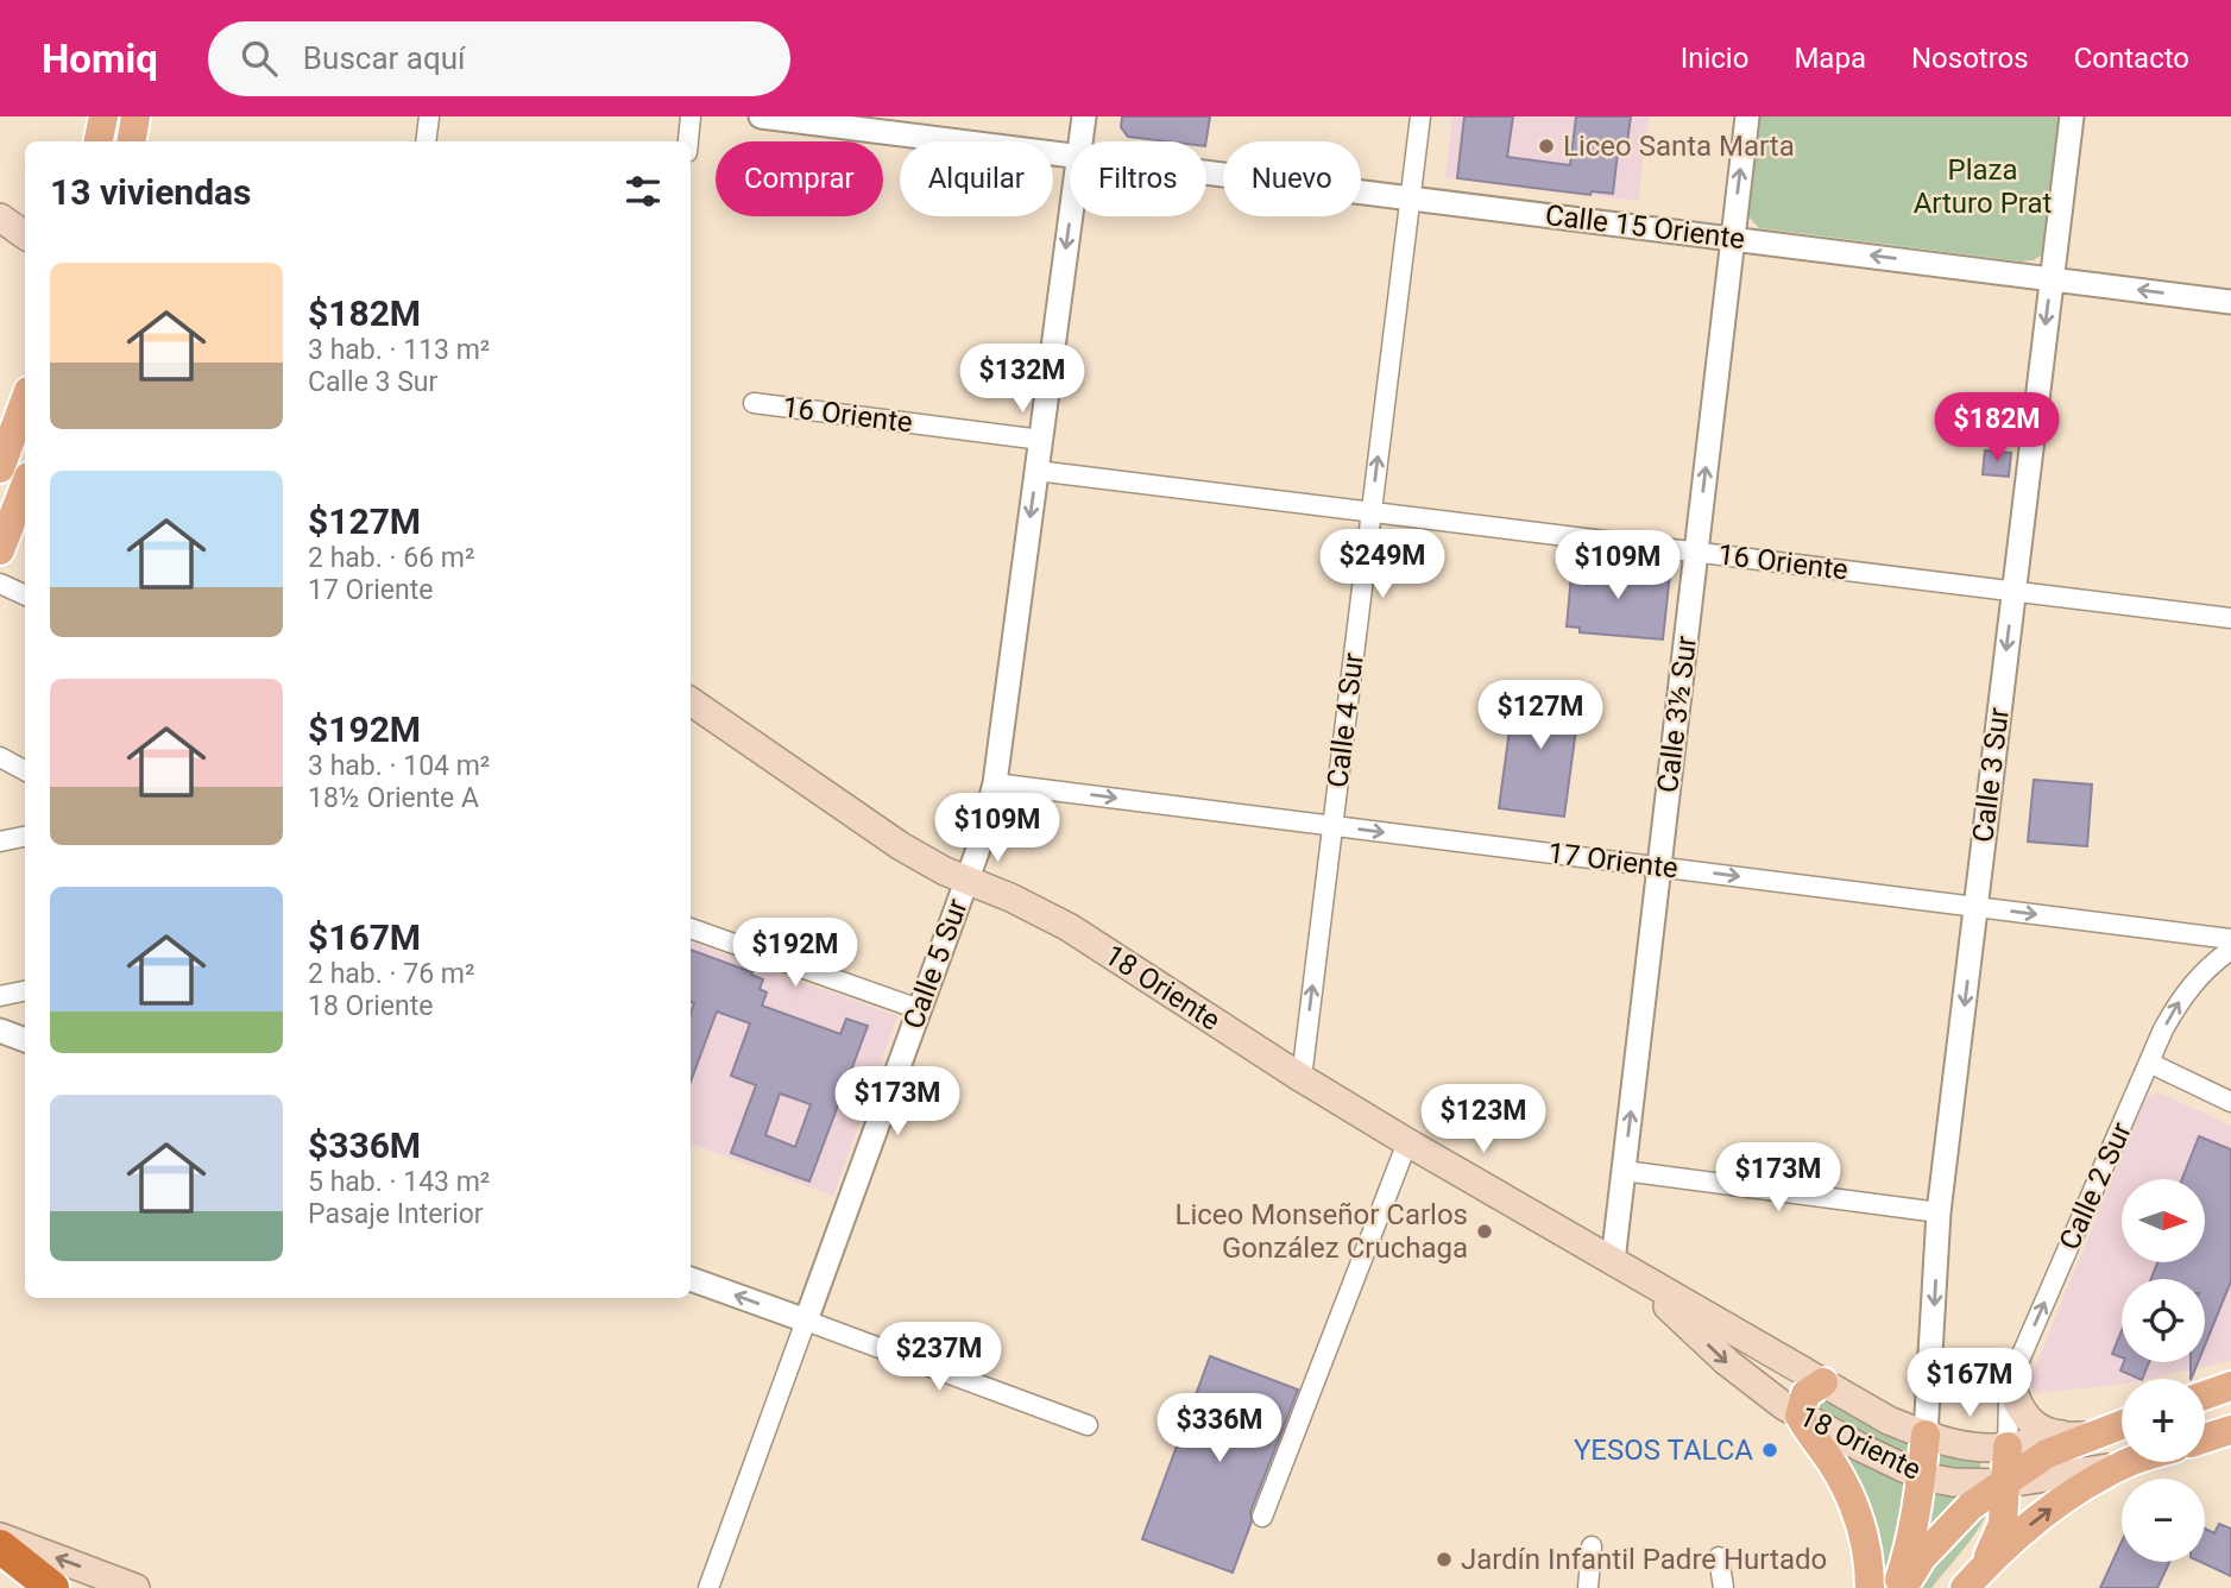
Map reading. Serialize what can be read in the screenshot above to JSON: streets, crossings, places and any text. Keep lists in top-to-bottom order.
{
  "streets": {
    "main road": ["18 Oriente"],
    "street": [
      "Calle 15 Oriente",
      "16 Oriente",
      "Calle 3½ Sur",
      "Calle 4 Sur",
      "Calle 3 Sur",
      "17 Oriente",
      "Calle 5 Sur",
      "Calle 2 Sur"
    ]
  },
  "crossings": [
    ["Calle 15 Oriente", "Calle 3½ Sur"],
    ["Calle 15 Oriente", "Calle 4 Sur"],
    ["Calle 15 Oriente", "Calle 3 Sur"],
    ["16 Oriente", "Calle 3½ Sur"],
    ["16 Oriente", "Calle 4 Sur"],
    ["16 Oriente", "Calle 3 Sur"],
    ["16 Oriente", "Calle 5 Sur"],
    ["Calle 3½ Sur", "17 Oriente"],
    ["Calle 3½ Sur", "18 Oriente"],
    ["Calle 4 Sur", "17 Oriente"],
    ["Calle 4 Sur", "18 Oriente"],
    ["Calle 3 Sur", "17 Oriente"],
    ["Calle 3 Sur", "18 Oriente"],
    ["17 Oriente", "Calle 5 Sur"],
    ["Calle 5 Sur", "18 Oriente"],
    ["18 Oriente", "Calle 2 Sur"]
  ],
  "one_way": [
    "Calle 15 Oriente",
    "Calle 3½ Sur",
    "Calle 4 Sur",
    "Calle 3 Sur",
    "17 Oriente",
    "Calle 5 Sur",
    "Calle 2 Sur"
  ],
  "parks": ["Plaza Arturo Prat"],
  "places": [
    "Liceo Santa Marta",
    "Liceo Monseñor Carlos González Cruchaga",
    "YESOS TALCA",
    "Jardín Infantil Padre Hurtado"
  ],
  "north": "right",
  "page": {
    "header": "Homiq",
    "search": "Buscar aquí",
    "nav": [
      "Inicio",
      "Mapa",
      "Nosotros",
      "Contacto"
    ],
    "chip": [
      "Comprar",
      "Alquilar",
      "Filtros",
      "Nuevo"
    ],
    "heading": "13 viviendas",
    "list": [
      {
        "name": "$182M",
        "note": "3 hab. · 113 m² · Calle 3 Sur"
      },
      {
        "name": "$127M",
        "note": "2 hab. · 66 m² · 17 Oriente"
      },
      {
        "name": "$192M",
        "note": "3 hab. · 104 m² · 18½ Oriente A"
      },
      {
        "name": "$167M",
        "note": "2 hab. · 76 m² · 18 Oriente"
      },
      {
        "name": "$336M",
        "note": "5 hab. · 143 m² · Pasaje Interior"
      }
    ],
    "price": [
      "$132M",
      "$182M",
      "$249M",
      "$109M",
      "$127M",
      "$109M",
      "$192M",
      "$173M",
      "$123M",
      "$173M",
      "$237M",
      "$167M",
      "$336M"
    ],
    "map_buttons": ["+", "−"]
  }
}
